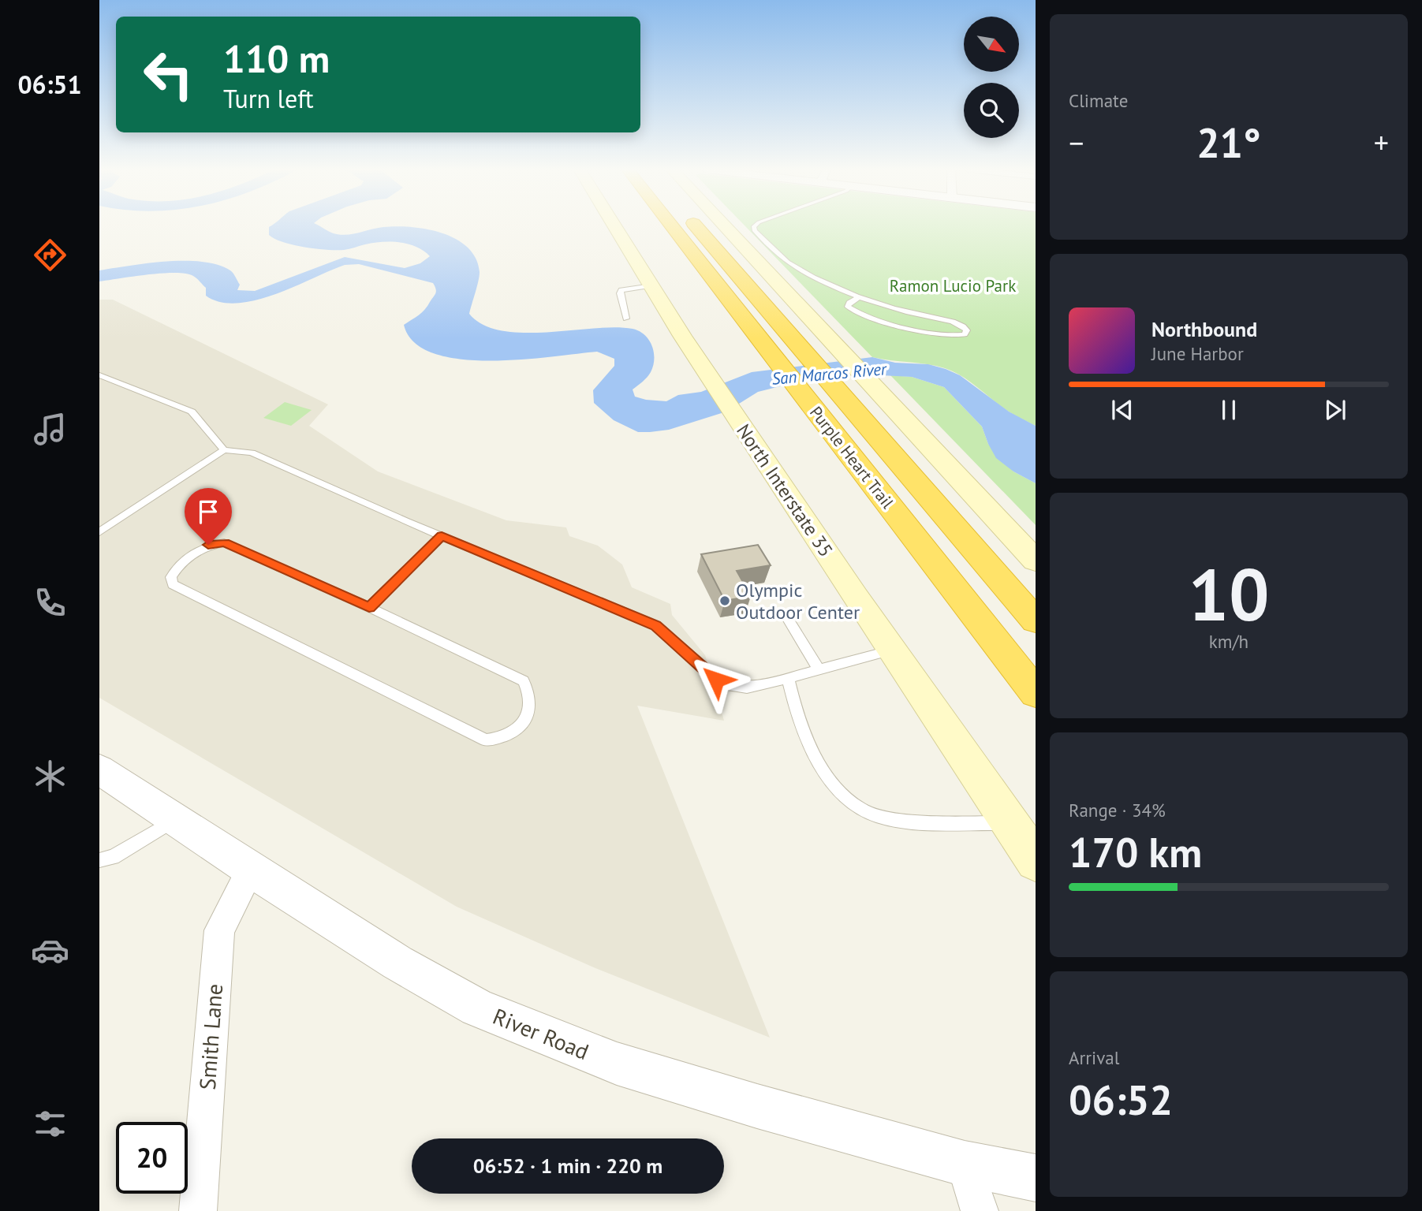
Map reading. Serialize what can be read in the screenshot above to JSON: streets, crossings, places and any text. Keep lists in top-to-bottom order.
{
  "streets": {
    "highway": ["Purple Heart Trail"],
    "main road": ["North Interstate 35"],
    "street": ["River Road", "Smith Lane"]
  },
  "crossings": [
    ["River Road", "Smith Lane"]
  ],
  "water": ["San Marcos River"],
  "parks": ["Ramon Lucio Park"],
  "places": ["Olympic Outdoor Center"],
  "north": "bottom right",
  "page": {
    "tabs": "06:51",
    "tile": [
      "Climate",
      ["10", "km/h"],
      ["Range · 34%", "170 km"],
      ["Arrival", "06:52"]
    ],
    "turn": ["110 m", "Turn left"],
    "heat": ["−", "21°", "+"],
    "song": ["Northbound", "June Harbor"],
    "limit": "20",
    "trip": "06:52 · 1 min · 220 m"
  }
}
